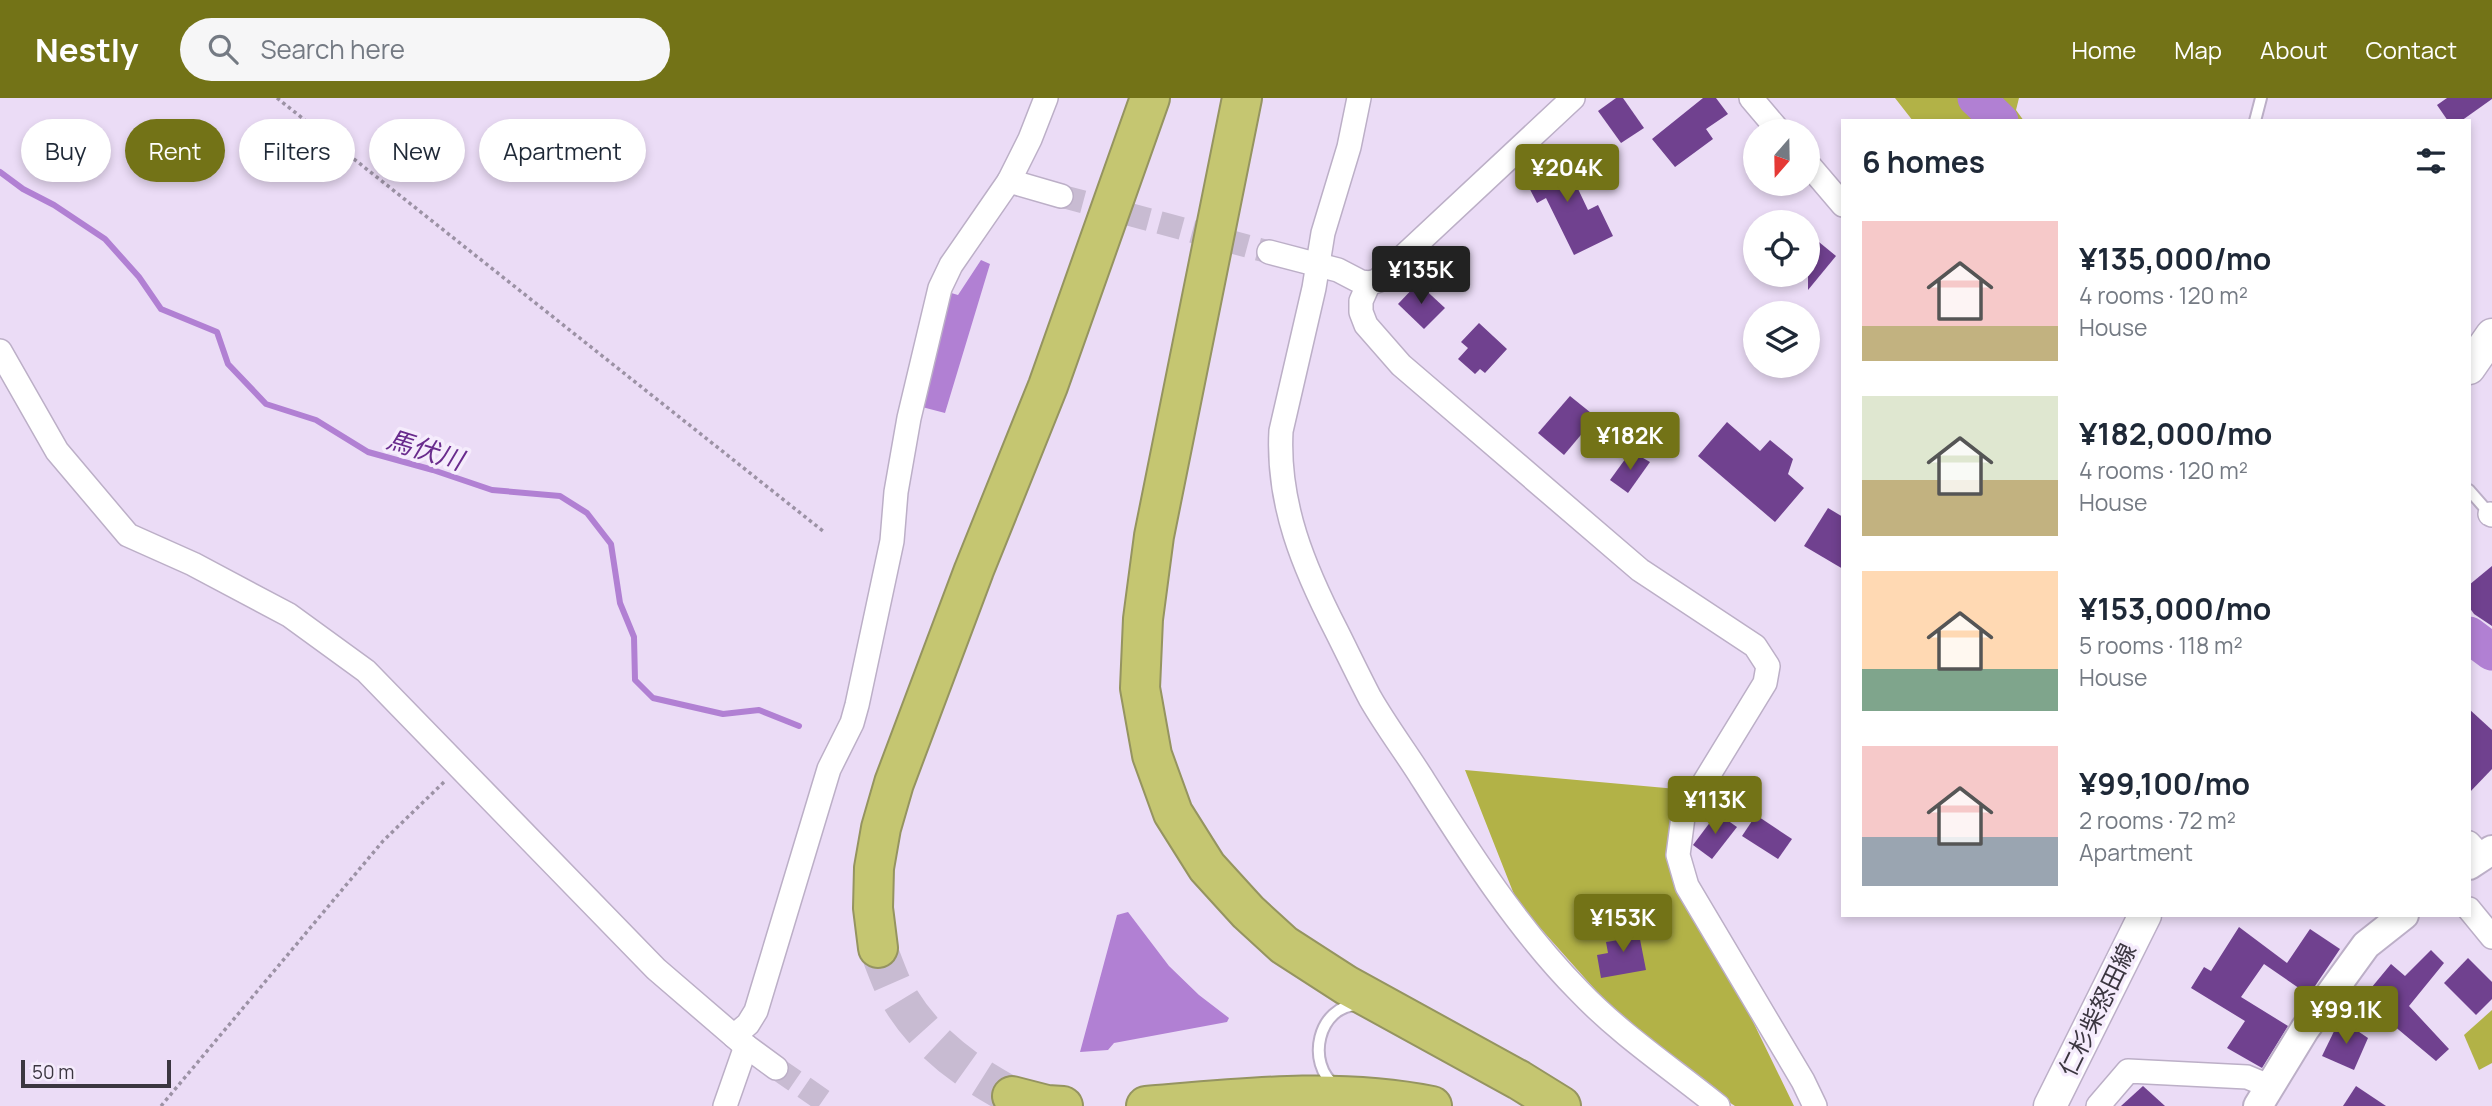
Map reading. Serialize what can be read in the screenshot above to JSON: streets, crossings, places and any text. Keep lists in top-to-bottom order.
{
  "streets": {
    "main road": ["仁杉柴怒田線"]
  },
  "water": ["馬伏川"],
  "scale_bar": "50 m",
  "north": "bottom",
  "page": {
    "header": "Nestly",
    "search": "Search here",
    "nav": [
      "Home",
      "Map",
      "About",
      "Contact"
    ],
    "chip": [
      "Buy",
      "Rent",
      "Filters",
      "New",
      "Apartment"
    ],
    "heading": "6 homes",
    "price": [
      "¥204K",
      "¥135K",
      "¥182K",
      "¥113K",
      "¥153K",
      "¥99.1K"
    ],
    "list": [
      {
        "name": "¥135,000/mo",
        "note": "4 rooms · 120 m² · House"
      },
      {
        "name": "¥182,000/mo",
        "note": "4 rooms · 120 m² · House"
      },
      {
        "name": "¥153,000/mo",
        "note": "5 rooms · 118 m² · House"
      },
      {
        "name": "¥99,100/mo",
        "note": "2 rooms · 72 m² · Apartment"
      }
    ],
    "scale": "50 m"
  }
}
